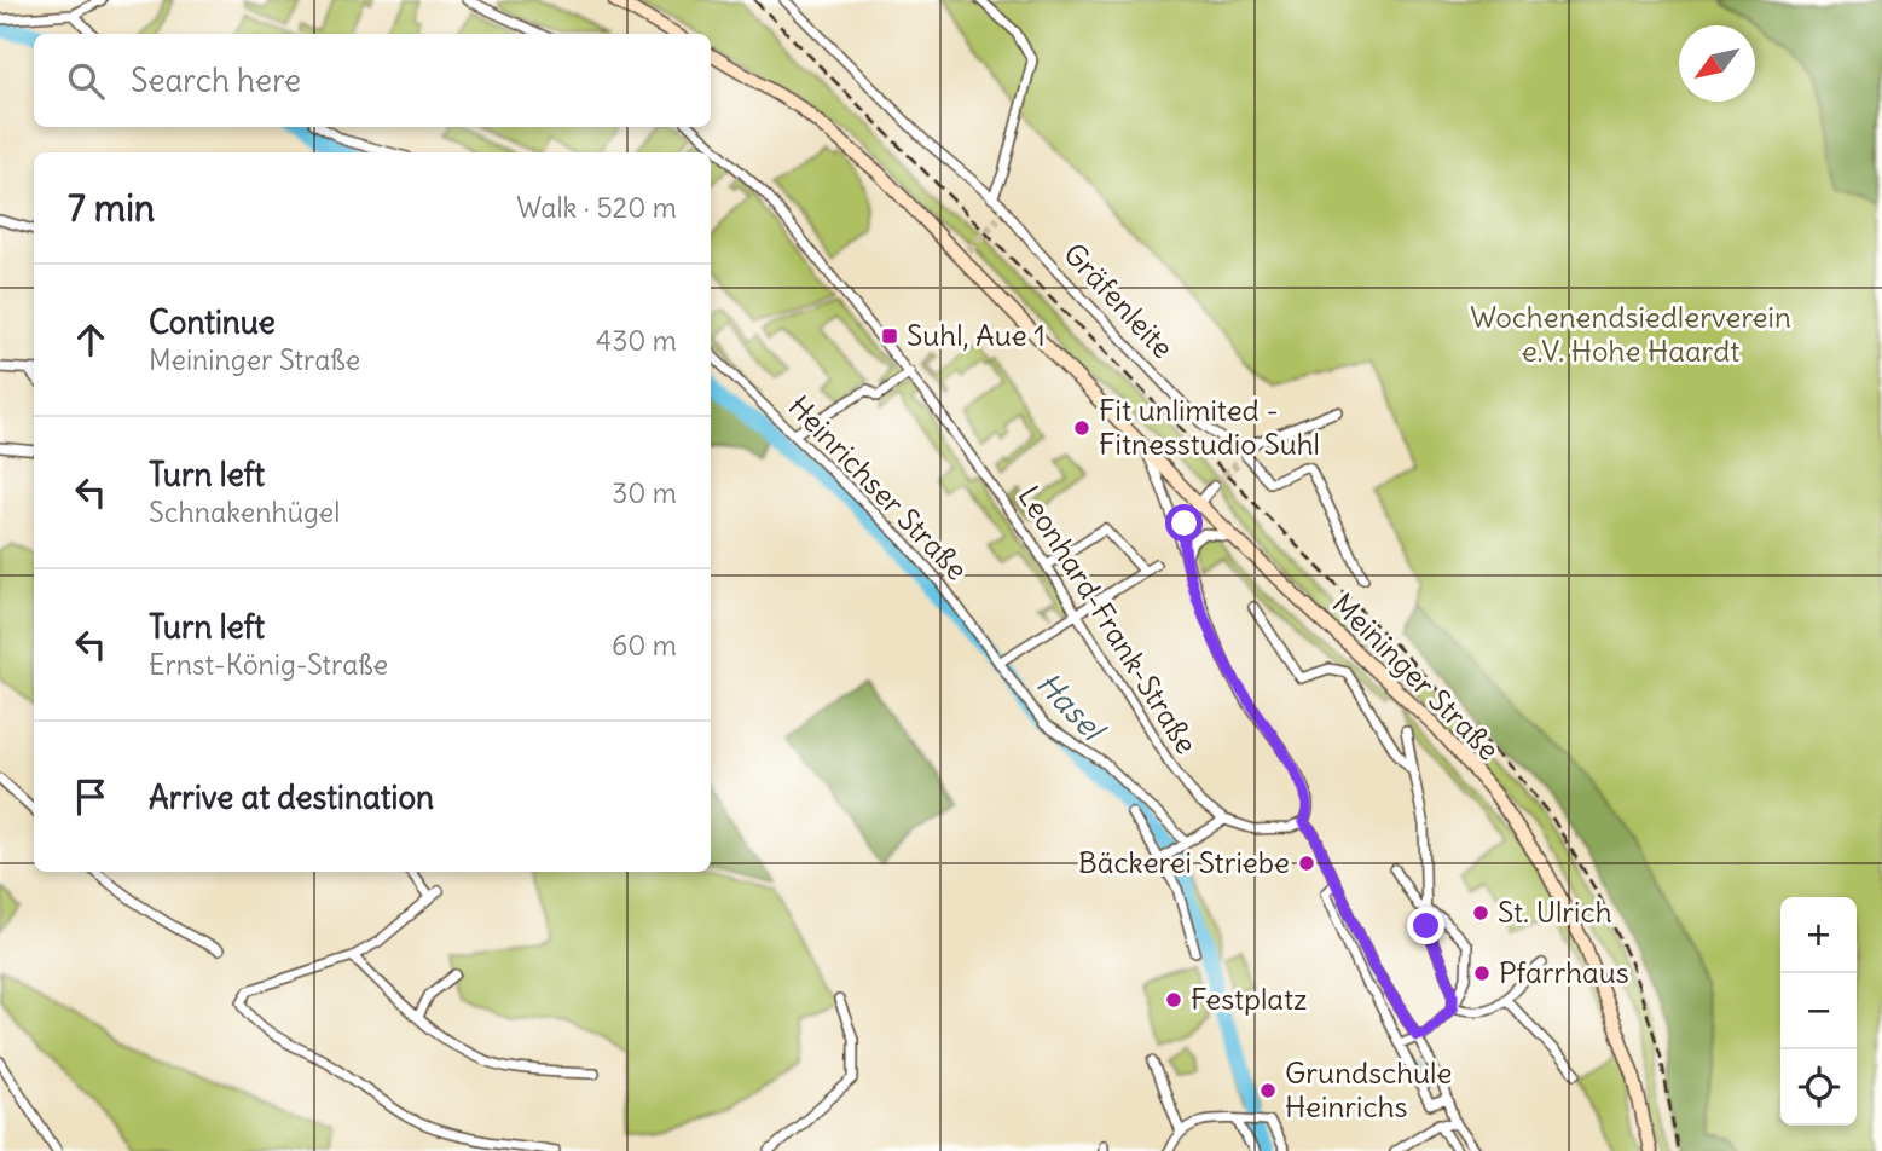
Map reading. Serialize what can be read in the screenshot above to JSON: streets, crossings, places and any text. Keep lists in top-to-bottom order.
{
  "streets": {
    "main road": ["Meininger Straße"],
    "street": ["Gräfenleite", "Heinrichser Straße", "Leonhard-Frank-Straße"]
  },
  "crossings": [
    ["Leonhard-Frank-Straße", "Meininger Straße"]
  ],
  "water": ["Hasel"],
  "parks": ["Wochenendsiedlerverein e.V. Hohe Haardt"],
  "places": {
    "transit": ["Suhl, Aue 1"],
    "other": [
      "Fit unlimited - Fitnesstudio Suhl",
      "Bäckerei Striebe",
      "St. Ulrich",
      "Pfarrhaus",
      "Festplatz",
      "Grundschule Heinrichs"
    ]
  },
  "north": "bottom left",
  "page": {
    "search": "Search here",
    "heading": ["7 min", "Walk · 520 m"],
    "list": [
      ["Continue", "Meininger Straße", "430 m"],
      ["Turn left", "Schnakenhügel", "30 m"],
      ["Turn left", "Ernst-König-Straße", "60 m"],
      "Arrive at destination"
    ],
    "map_buttons": ["+", "−"]
  }
}
